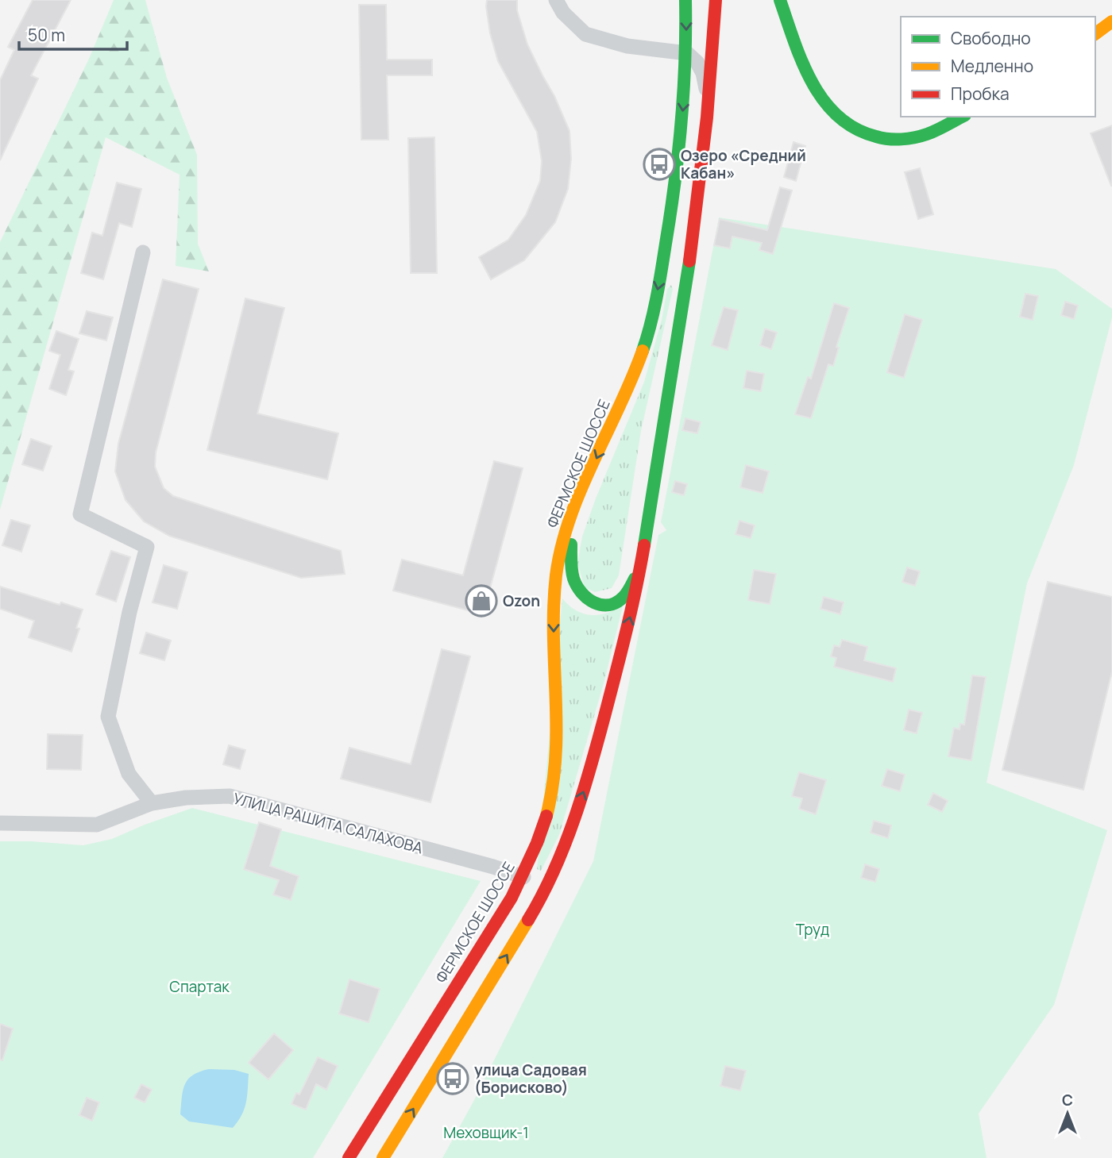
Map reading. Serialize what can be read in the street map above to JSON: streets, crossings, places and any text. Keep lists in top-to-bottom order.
{
  "streets": {
    "main road": ["ФЕРМСКОЕ ШОССЕ"],
    "street": ["УЛИЦА РАШИТА САЛАХОВА"]
  },
  "crossings": [
    ["ФЕРМСКОЕ ШОССЕ", "УЛИЦА РАШИТА САЛАХОВА"]
  ],
  "parks": ["Труд", "Спартак", "Меховщик-1"],
  "places": {
    "bus stop": ["Озеро «Средний Кабан»", "улица Садовая (Борисково)"],
    "shop": ["Ozon"]
  },
  "legend": ["Свободно", "Медленно", "Пробка"],
  "scale_bar": "50 m",
  "north": "top"
}
